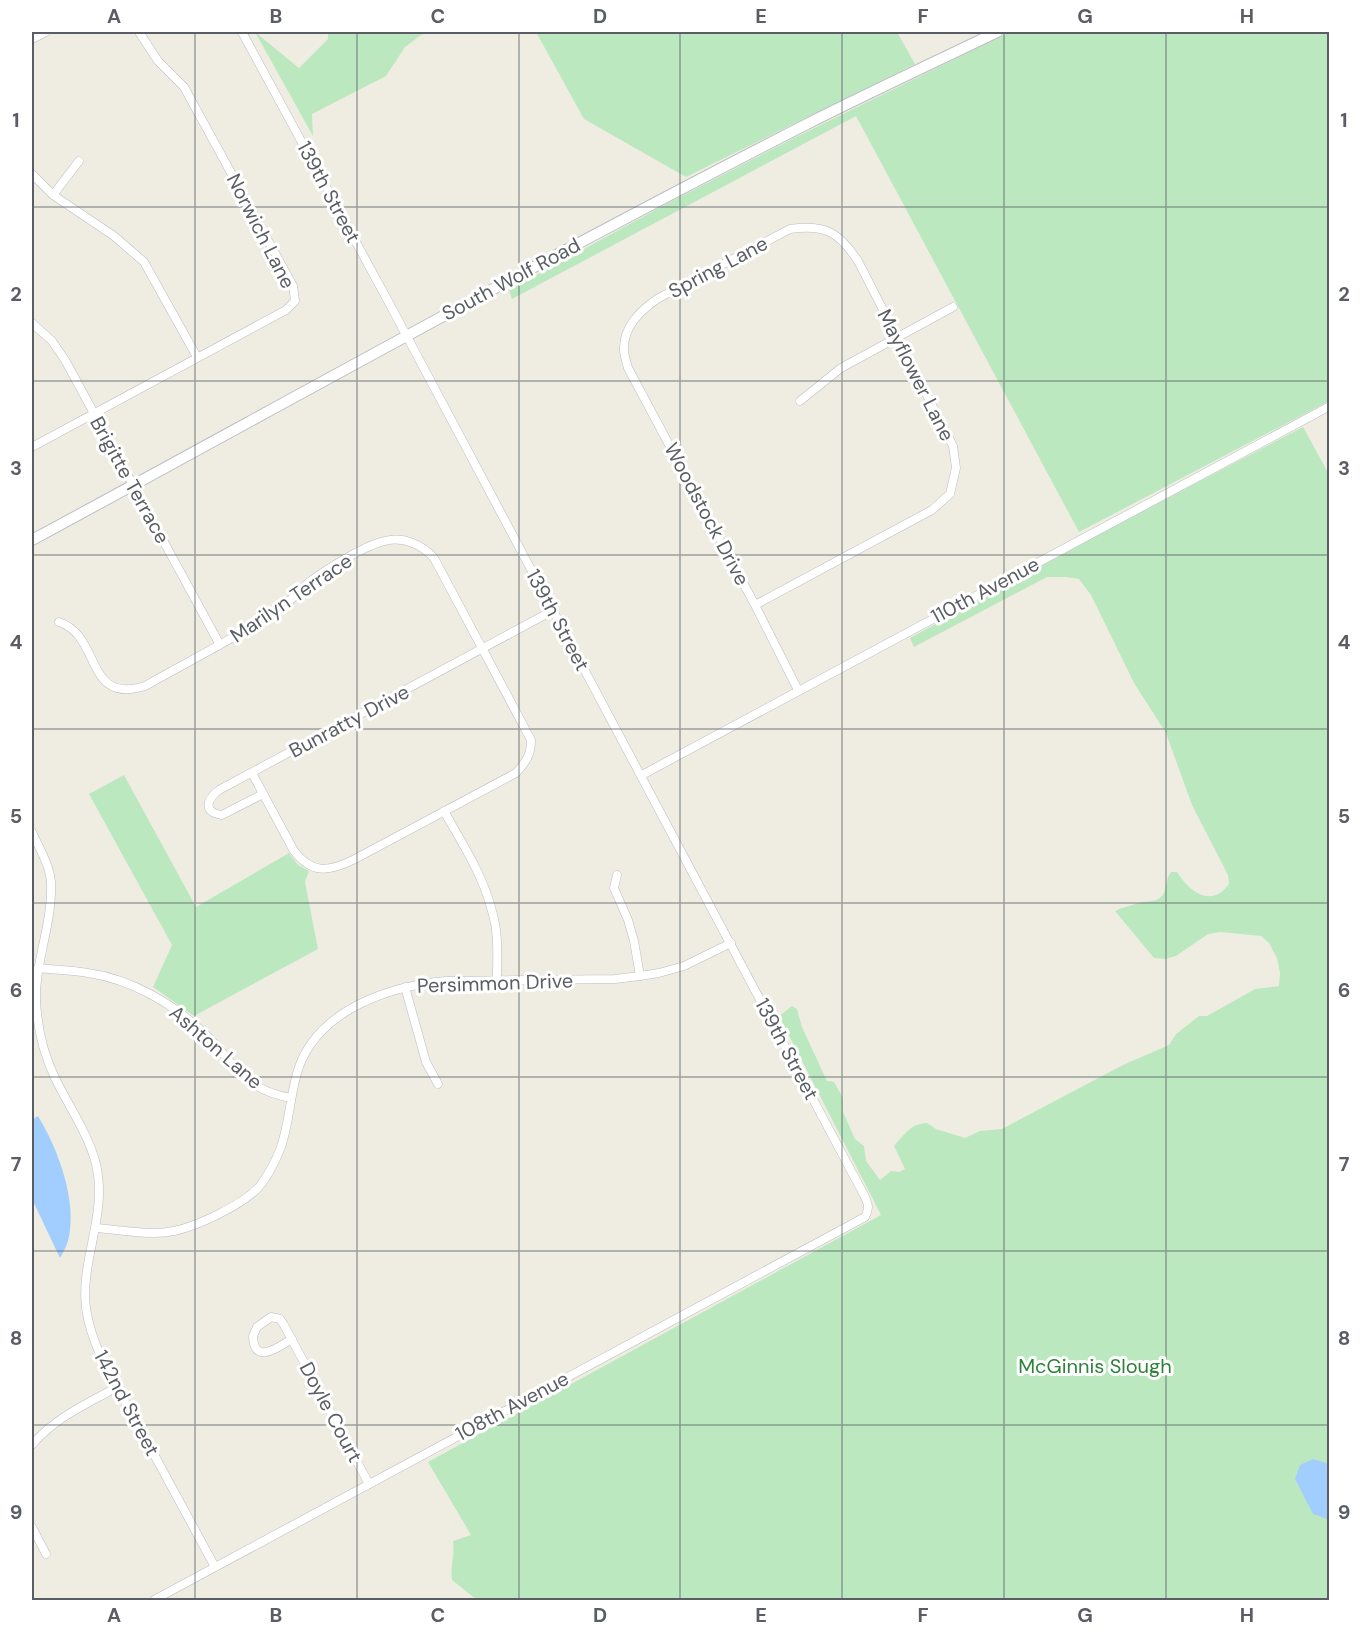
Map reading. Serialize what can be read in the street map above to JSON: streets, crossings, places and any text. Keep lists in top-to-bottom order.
{
  "streets": {
    "main road": ["South Wolf Road"],
    "street": [
      "139th Street",
      "Norwich Lane",
      "Spring Lane",
      "Mayflower Lane",
      "Brigitte Terrace",
      "Woodstock Drive",
      "110th Avenue",
      "Marilyn Terrace",
      "Bunratty Drive",
      "Persimmon Drive",
      "Ashton Lane",
      "142nd Street",
      "108th Avenue",
      "Doyle Court"
    ]
  },
  "crossings": [
    ["139th Street", "South Wolf Road"],
    ["139th Street", "110th Avenue"],
    ["139th Street", "Bunratty Drive"],
    ["139th Street", "Persimmon Drive"],
    ["139th Street", "108th Avenue"],
    ["Norwich Lane", "Brigitte Terrace"],
    ["Spring Lane", "Mayflower Lane"],
    ["Spring Lane", "Woodstock Drive"],
    ["South Wolf Road", "Brigitte Terrace"],
    ["Mayflower Lane", "Woodstock Drive"],
    ["Brigitte Terrace", "Marilyn Terrace"],
    ["Woodstock Drive", "110th Avenue"],
    ["Marilyn Terrace", "Bunratty Drive"],
    ["Persimmon Drive", "Ashton Lane"],
    ["Persimmon Drive", "142nd Street"],
    ["Ashton Lane", "142nd Street"],
    ["142nd Street", "108th Avenue"],
    ["108th Avenue", "Doyle Court"]
  ],
  "parks": ["McGinnis Slough"],
  "grid": {
    "columns": [
      "A",
      "B",
      "C",
      "D",
      "E",
      "F",
      "G",
      "H"
    ],
    "rows": [
      "1",
      "2",
      "3",
      "4",
      "5",
      "6",
      "7",
      "8",
      "9"
    ]
  }
}
